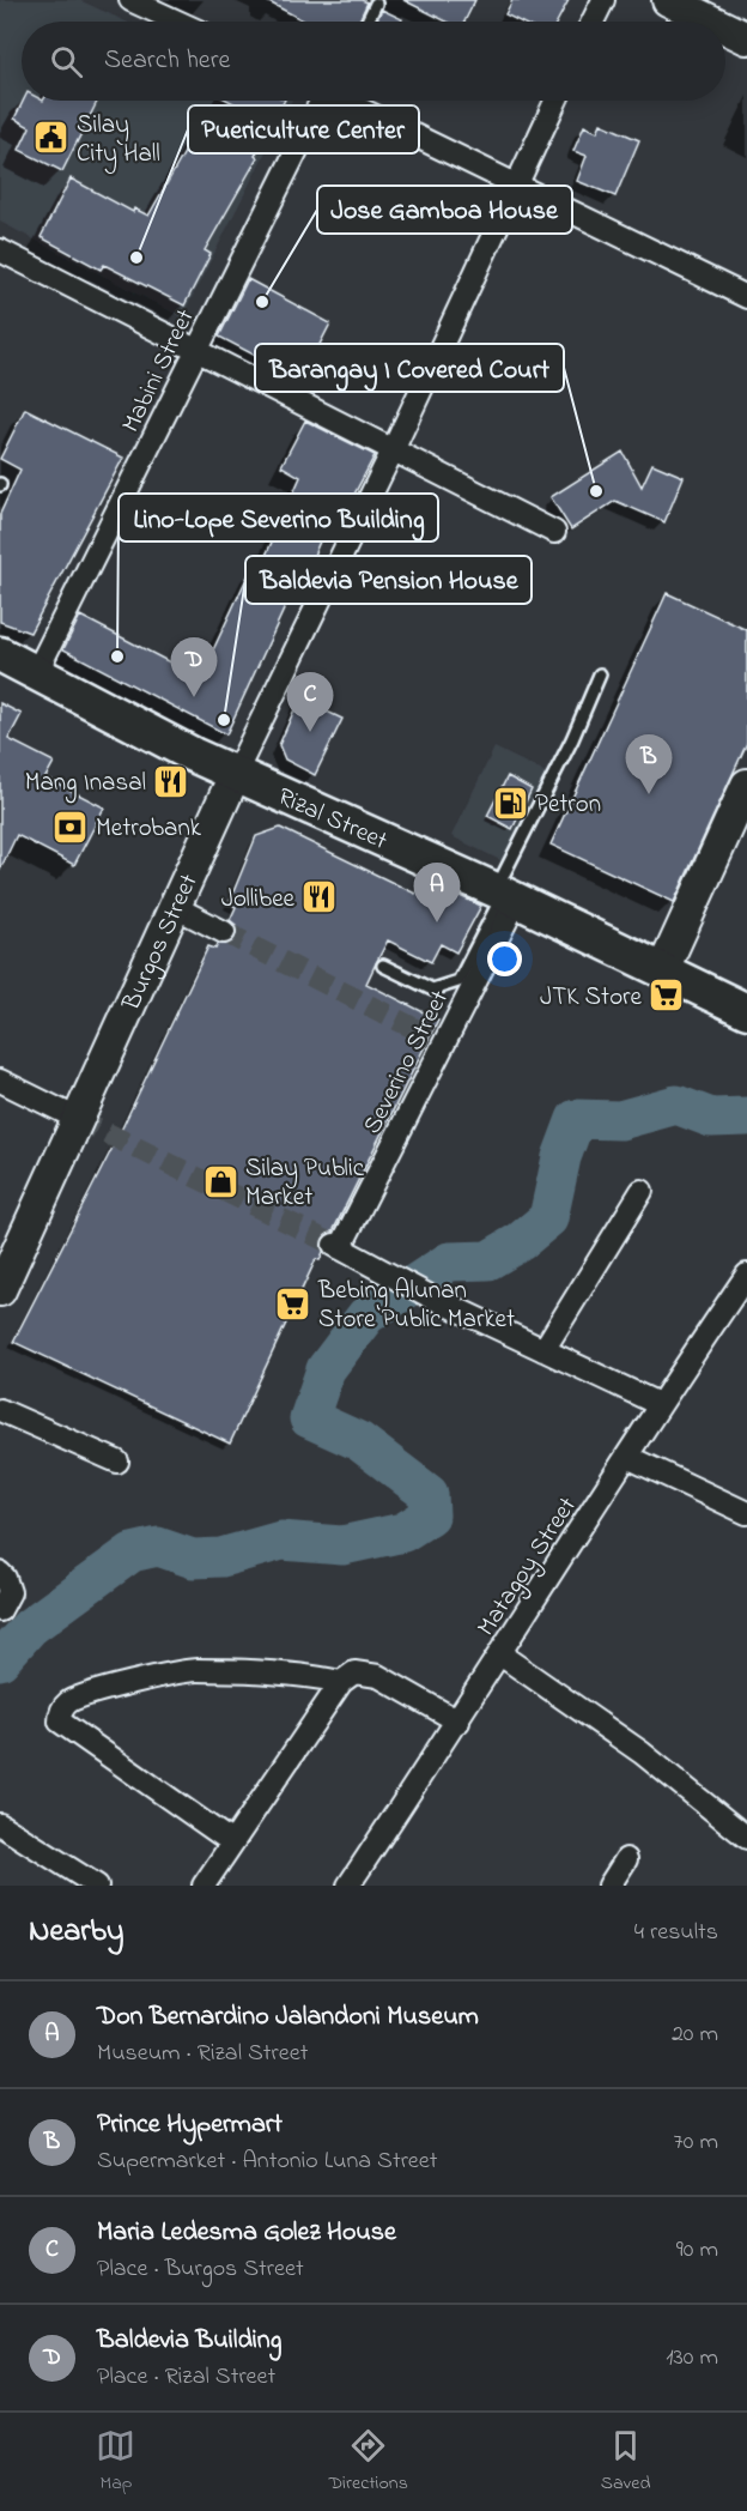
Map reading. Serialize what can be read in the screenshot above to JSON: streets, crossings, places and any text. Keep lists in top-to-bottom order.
{
  "streets": {
    "main road": ["Rizal Street"],
    "street": [
      "Mabini Street",
      "Burgos Street",
      "Severino Street",
      "Matagoy Street"
    ]
  },
  "crossings": [
    ["Mabini Street", "Rizal Street"],
    ["Rizal Street", "Burgos Street"],
    ["Rizal Street", "Severino Street"]
  ],
  "places": {
    "public building": ["Silay City Hall"],
    "other": [
      "Puericulture Center",
      "Jose Gamboa House",
      "Barangay I Covered Court",
      "Lino-Lope Severino Building",
      "Baldevia Pension House"
    ],
    "restaurant": ["Mang Inasal", "Jollibee"],
    "fuel station": ["Petron"],
    "bank": ["Metrobank"],
    "supermarket": ["JTK Store", "Bebing Alunan Store Public Market"],
    "shop": ["Silay Public Market"]
  },
  "page": {
    "search": "Search here",
    "pins": [
      "D",
      "C",
      "B",
      "A"
    ],
    "heading": ["Nearby", "4 results"],
    "list": [
      {
        "mark": "A",
        "name": "Don Bernardino Jalandoni Museum",
        "note": "Museum · Rizal Street",
        "value": "20 m"
      },
      {
        "mark": "B",
        "name": "Prince Hypermart",
        "note": "Supermarket · Antonio Luna Street",
        "value": "70 m"
      },
      {
        "mark": "C",
        "name": "Maria Ledesma Golez House",
        "note": "Place · Burgos Street",
        "value": "90 m"
      },
      {
        "mark": "D",
        "name": "Baldevia Building",
        "note": "Place · Rizal Street",
        "value": "130 m"
      }
    ],
    "nav": ["Map", "Directions", "Saved"]
  }
}
